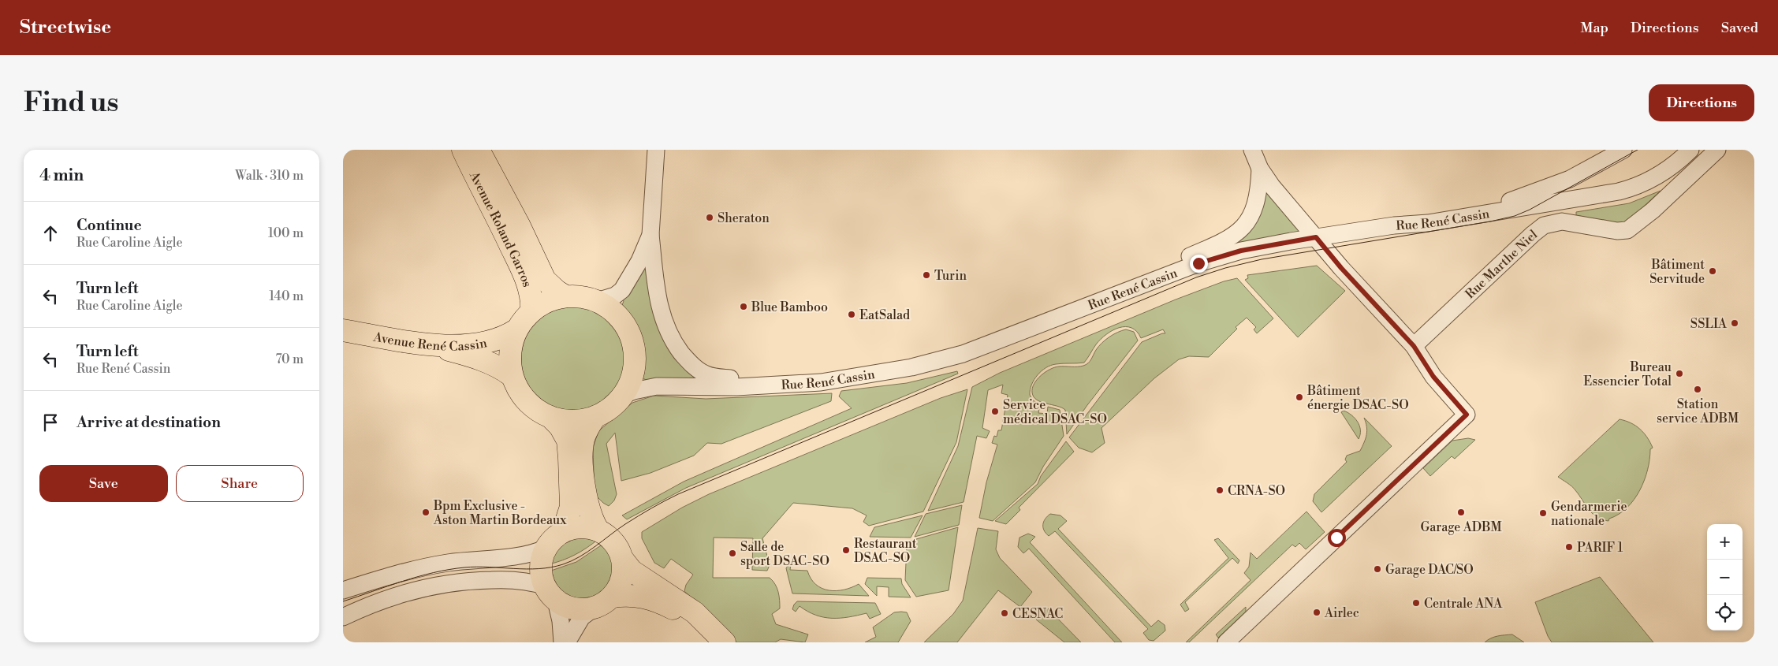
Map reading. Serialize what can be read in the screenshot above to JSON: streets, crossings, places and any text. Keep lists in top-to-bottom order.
{
  "streets": {
    "main road": ["Avenue Roland Garros", "Avenue René Cassin"],
    "street": ["Rue René Cassin", "Rue Marthe Niel"]
  },
  "crossings": [
    ["Rue René Cassin", "Avenue Roland Garros"],
    ["Rue René Cassin", "Avenue René Cassin"],
    ["Avenue Roland Garros", "Avenue René Cassin"]
  ],
  "places": [
    "Sheraton",
    "Bâtiment Servitude",
    "Turin",
    "Blue Bamboo",
    "EatSalad",
    "SSLIA",
    "Bureau Essencier Total",
    "Station service ADBM",
    "Bâtiment énergie DSAC-SO",
    "Service médical DSAC-SO",
    "CRNA-SO",
    "Bpm Exclusive - Aston Martin Bordeaux",
    "Garage ADBM",
    "Gendarmerie nationale",
    "PARIF 1",
    "Restaurant DSAC-SO",
    "Salle de sport DSAC-SO",
    "Garage DAC/SO",
    "Centrale ANA",
    "Airlec",
    "CESNAC"
  ],
  "page": {
    "header": "Streetwise",
    "nav": ["Map", "Directions", "Saved"],
    "buttons": [
      "Directions",
      ["Save", "Share"]
    ],
    "title": "Find us",
    "heading": ["4 min", "Walk · 310 m"],
    "list": [
      ["Continue", "Rue Caroline Aigle", "100 m"],
      ["Turn left", "Rue Caroline Aigle", "140 m"],
      ["Turn left", "Rue René Cassin", "70 m"],
      "Arrive at destination"
    ],
    "map_buttons": ["+", "−"]
  }
}
